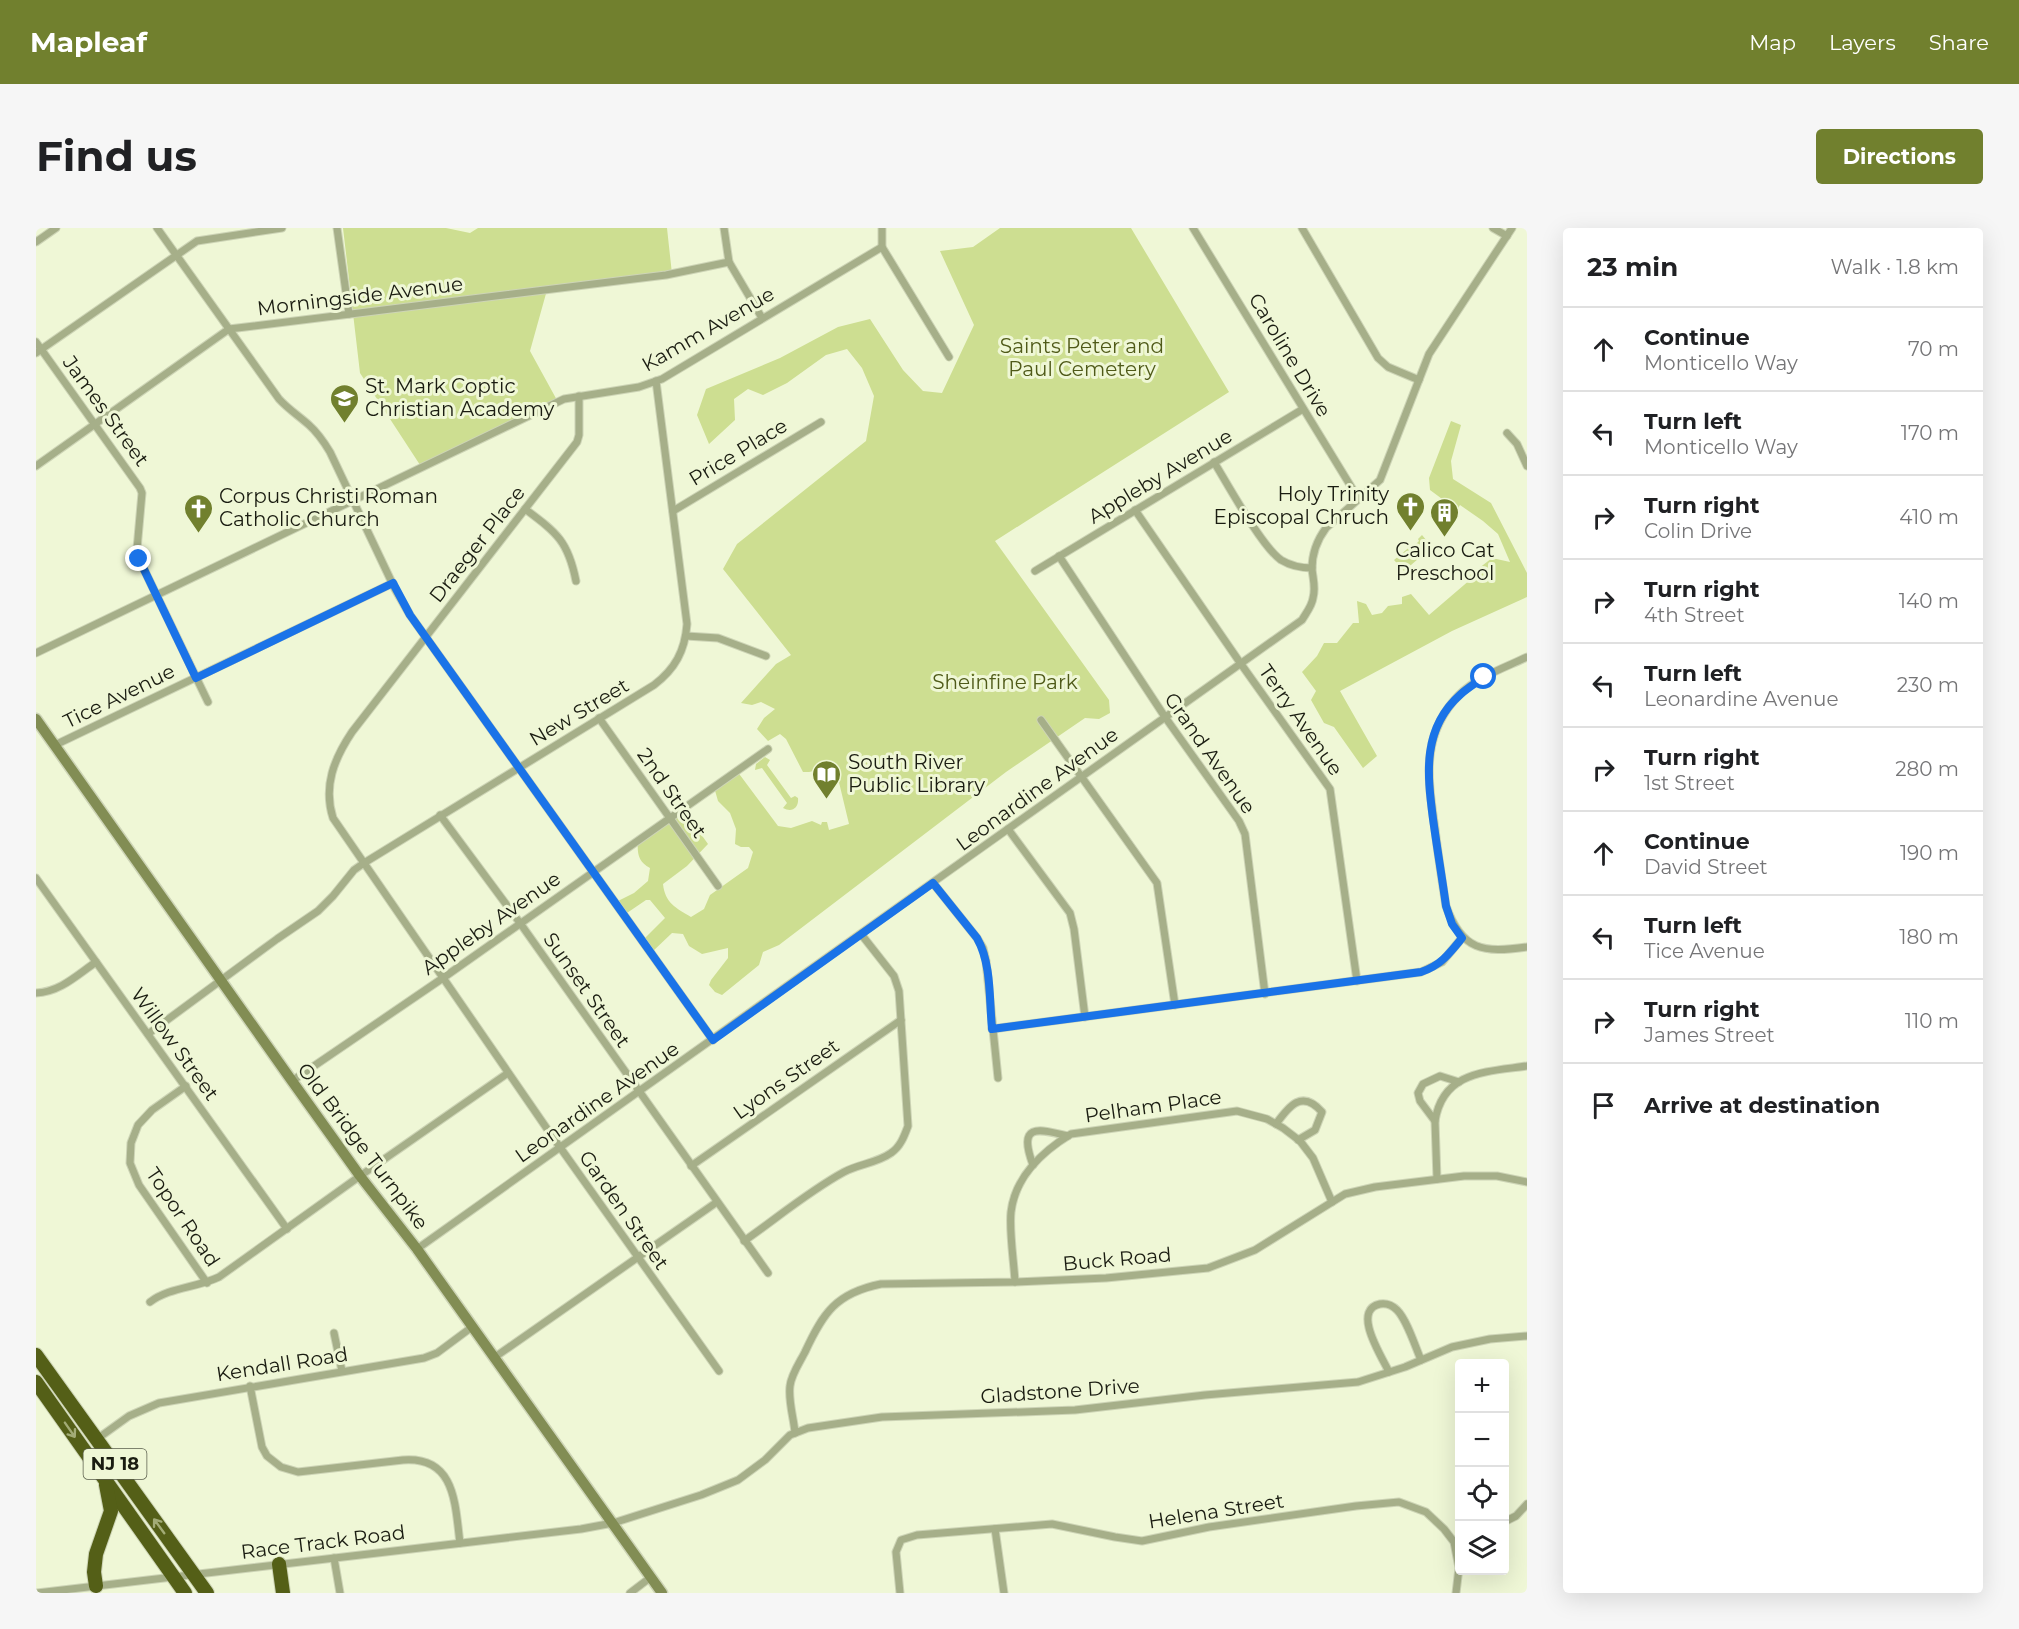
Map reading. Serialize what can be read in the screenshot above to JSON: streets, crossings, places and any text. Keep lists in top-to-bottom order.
{
  "streets": {
    "highway": ["NJ 18"],
    "street": [
      "Morningside Avenue",
      "Kamm Avenue",
      "Caroline Drive",
      "James Street",
      "Price Place",
      "Appleby Avenue",
      "Draeger Place",
      "Tice Avenue",
      "New Street",
      "Terry Avenue",
      "Grand Avenue",
      "Leonardine Avenue",
      "2nd Street",
      "Sunset Street",
      "Willow Street",
      "Lyons Street",
      "Pelham Place",
      "Old Bridge Turnpike",
      "Garden Street",
      "Topor Road",
      "Buck Road",
      "Kendall Road",
      "Gladstone Drive",
      "Helena Street",
      "Race Track Road"
    ]
  },
  "crossings": [
    ["Morningside Avenue", "James Street"],
    ["Kamm Avenue", "James Street"],
    ["Kamm Avenue", "Draeger Place"],
    ["Kamm Avenue", "New Street"],
    ["Caroline Drive", "Appleby Avenue"],
    ["Caroline Drive", "Leonardine Avenue"],
    ["James Street", "Tice Avenue"],
    ["Price Place", "New Street"],
    ["Appleby Avenue", "Draeger Place"],
    ["Appleby Avenue", "Terry Avenue"],
    ["Appleby Avenue", "Grand Avenue"],
    ["Appleby Avenue", "2nd Street"],
    ["Appleby Avenue", "Sunset Street"],
    ["Appleby Avenue", "Old Bridge Turnpike"],
    ["Appleby Avenue", "Garden Street"],
    ["Draeger Place", "New Street"],
    ["Draeger Place", "Garden Street"],
    ["Tice Avenue", "Old Bridge Turnpike"],
    ["New Street", "2nd Street"],
    ["New Street", "Sunset Street"],
    ["New Street", "Willow Street"],
    ["New Street", "Old Bridge Turnpike"],
    ["Terry Avenue", "Leonardine Avenue"],
    ["Grand Avenue", "Leonardine Avenue"],
    ["Leonardine Avenue", "Sunset Street"],
    ["Leonardine Avenue", "Old Bridge Turnpike"],
    ["Leonardine Avenue", "Garden Street"],
    ["Sunset Street", "Lyons Street"],
    ["Willow Street", "Topor Road"],
    ["Pelham Place", "Buck Road"],
    ["Old Bridge Turnpike", "Kendall Road"],
    ["Old Bridge Turnpike", "Gladstone Drive"],
    ["Old Bridge Turnpike", "Race Track Road"],
    ["Buck Road", "Gladstone Drive"],
    ["Kendall Road", "NJ 18"],
    ["Gladstone Drive", "Race Track Road"],
    ["NJ 18", "Race Track Road"]
  ],
  "parks": ["Saints Peter and Paul Cemetery", "Sheinfine Park"],
  "places": {
    "school or university": ["St. Mark Coptic Christian Academy"],
    "church": ["Holy Trinity Episcopal Chruch", "Corpus Christi Roman Catholic Church"],
    "building": ["Calico Cat Preschool"],
    "library": ["South River Public Library"]
  },
  "page": {
    "header": "Mapleaf",
    "nav": ["Map", "Layers", "Share"],
    "buttons": "Directions",
    "title": "Find us",
    "heading": ["23 min", "Walk · 1.8 km"],
    "list": [
      ["Continue", "Monticello Way", "70 m"],
      ["Turn left", "Monticello Way", "170 m"],
      ["Turn right", "Colin Drive", "410 m"],
      ["Turn right", "4th Street", "140 m"],
      ["Turn left", "Leonardine Avenue", "230 m"],
      ["Turn right", "1st Street", "280 m"],
      ["Continue", "David Street", "190 m"],
      ["Turn left", "Tice Avenue", "180 m"],
      ["Turn right", "James Street", "110 m"],
      "Arrive at destination"
    ],
    "map_buttons": ["+", "−"]
  }
}
